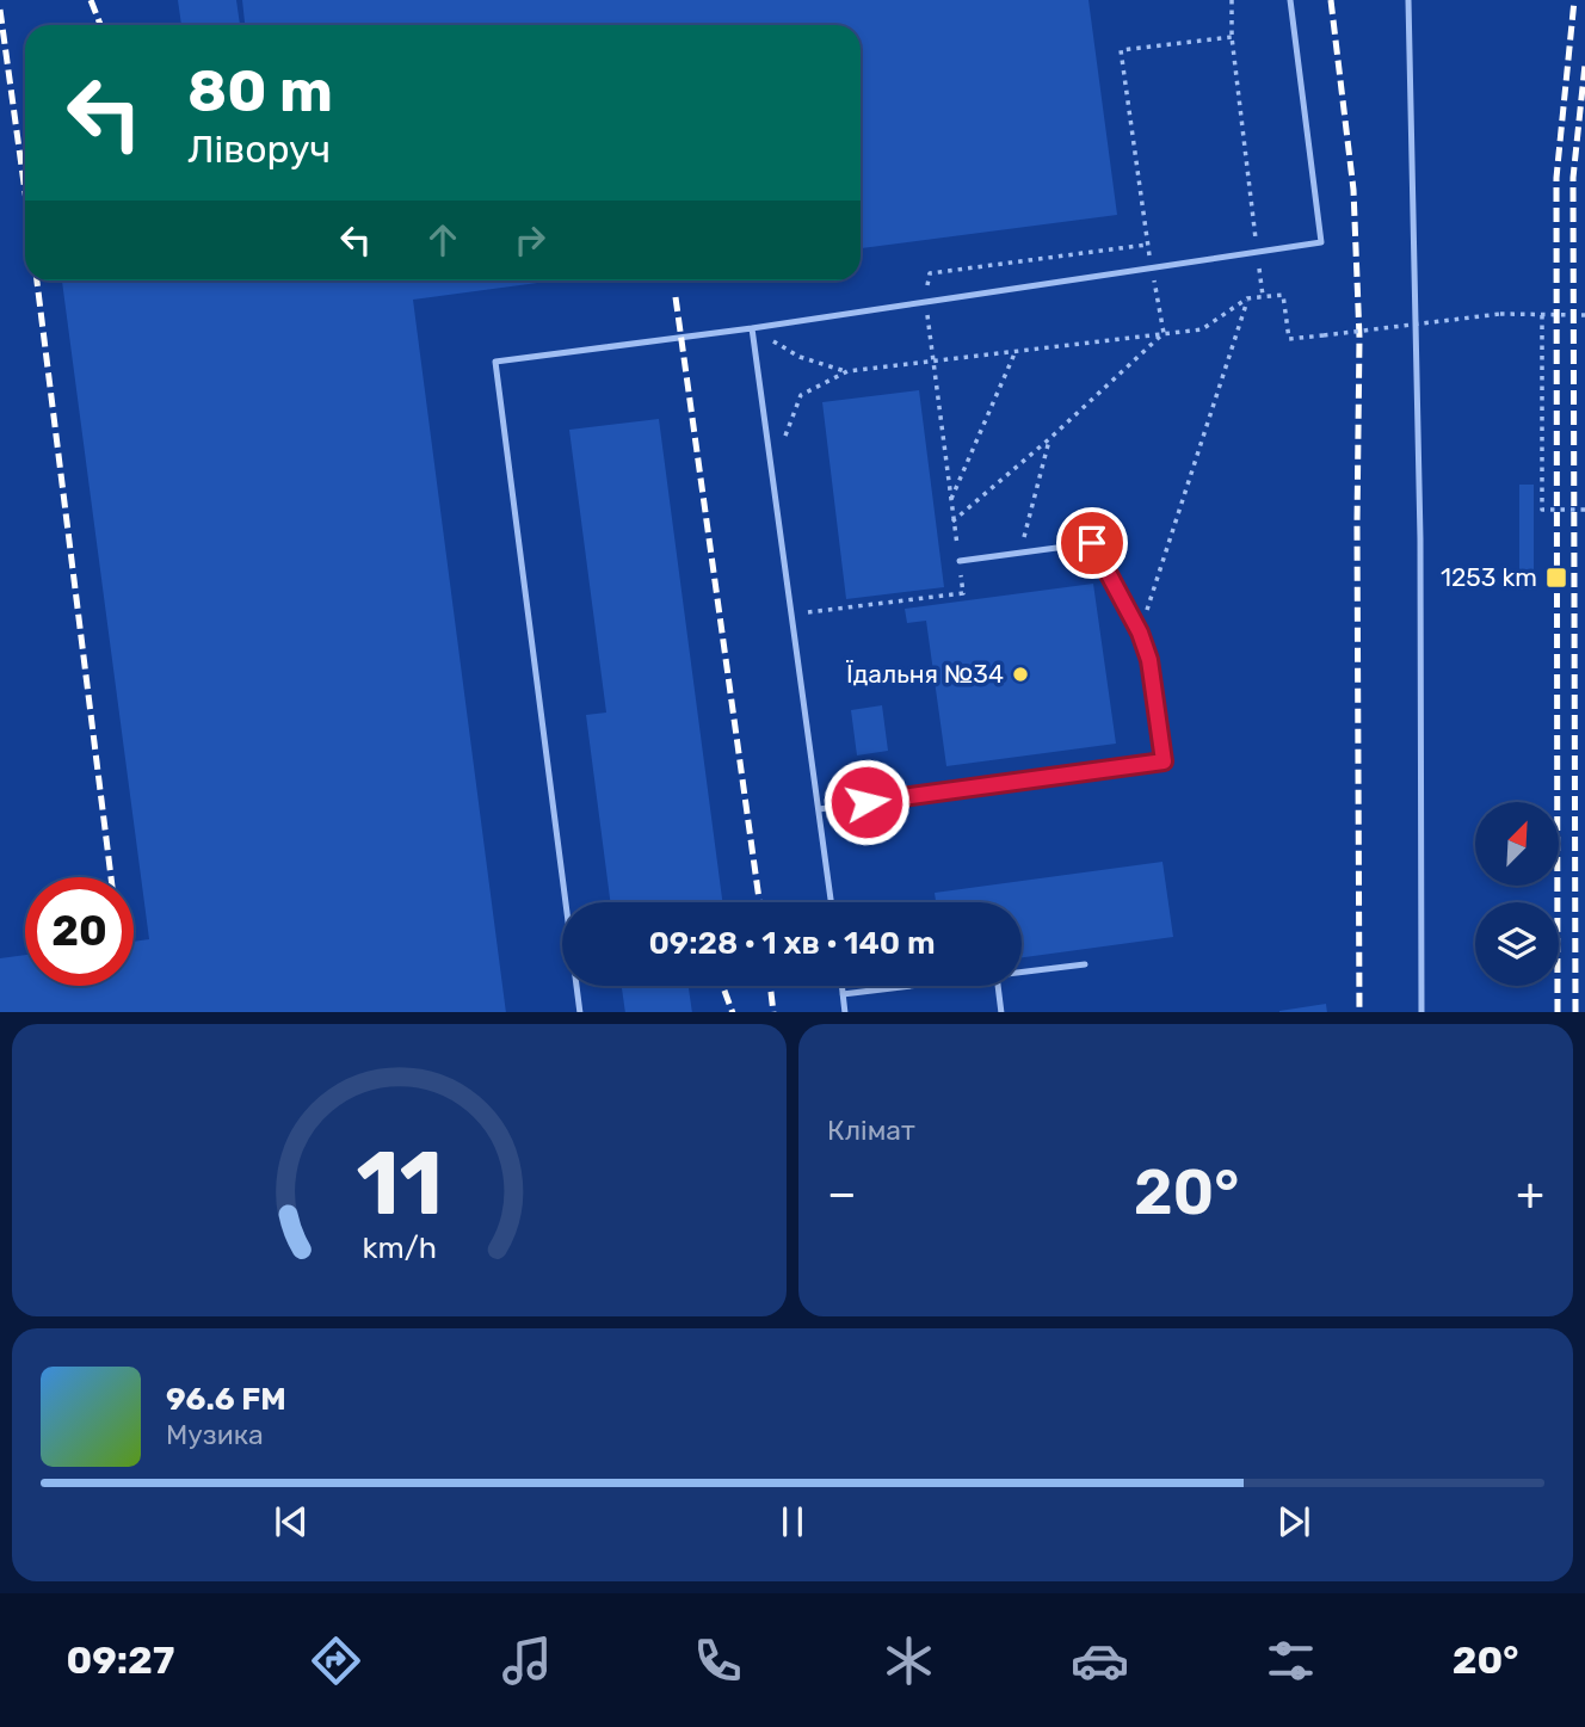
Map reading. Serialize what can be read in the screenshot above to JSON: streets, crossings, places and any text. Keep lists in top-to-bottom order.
{
  "places": {
    "transit": ["1253 km"],
    "other": ["Їдальня №34"]
  },
  "north": "top right",
  "page": {
    "turn": ["80 m", "Ліворуч"],
    "limit": "20",
    "trip": "09:28 · 1 хв · 140 m",
    "tile": "Клімат",
    "heat": ["−", "20°", "+"],
    "song": ["96.6 FM", "Музика"],
    "tabs": ["09:27", "20°"],
    "gauge": ["11", "km/h"]
  }
}
